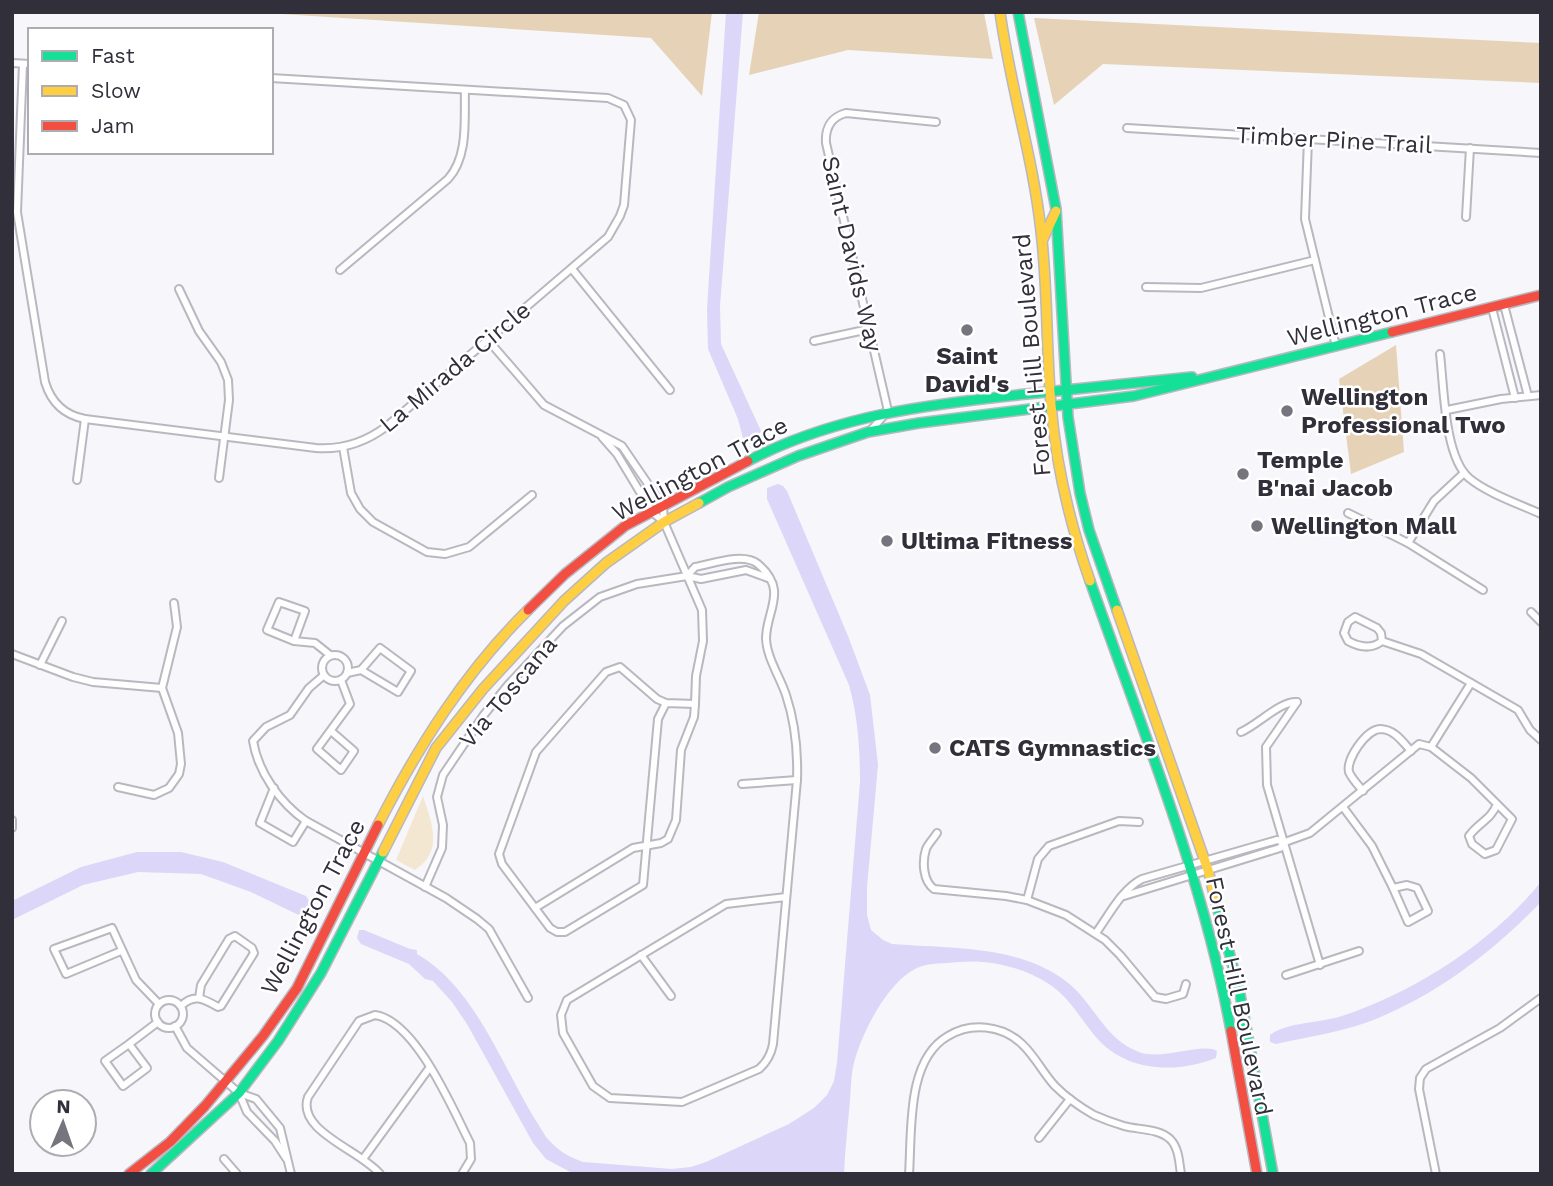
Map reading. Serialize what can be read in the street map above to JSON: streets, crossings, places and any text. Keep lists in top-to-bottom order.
{
  "streets": {
    "street": [
      "Timber Pine Trail",
      "Saint Davids Way",
      "Wellington Trace",
      "Forest Hill Boulevard",
      "La Mirada Circle",
      "Via Toscana"
    ]
  },
  "crossings": [
    ["Saint Davids Way", "Wellington Trace"],
    ["Wellington Trace", "Forest Hill Boulevard"]
  ],
  "places": [
    "Saint David's",
    "Wellington Professional Two",
    "Temple B'nai Jacob",
    "Wellington Mall",
    "Ultima Fitness",
    "CATS Gymnastics"
  ],
  "legend": ["Fast", "Slow", "Jam"],
  "north": "top"
}
